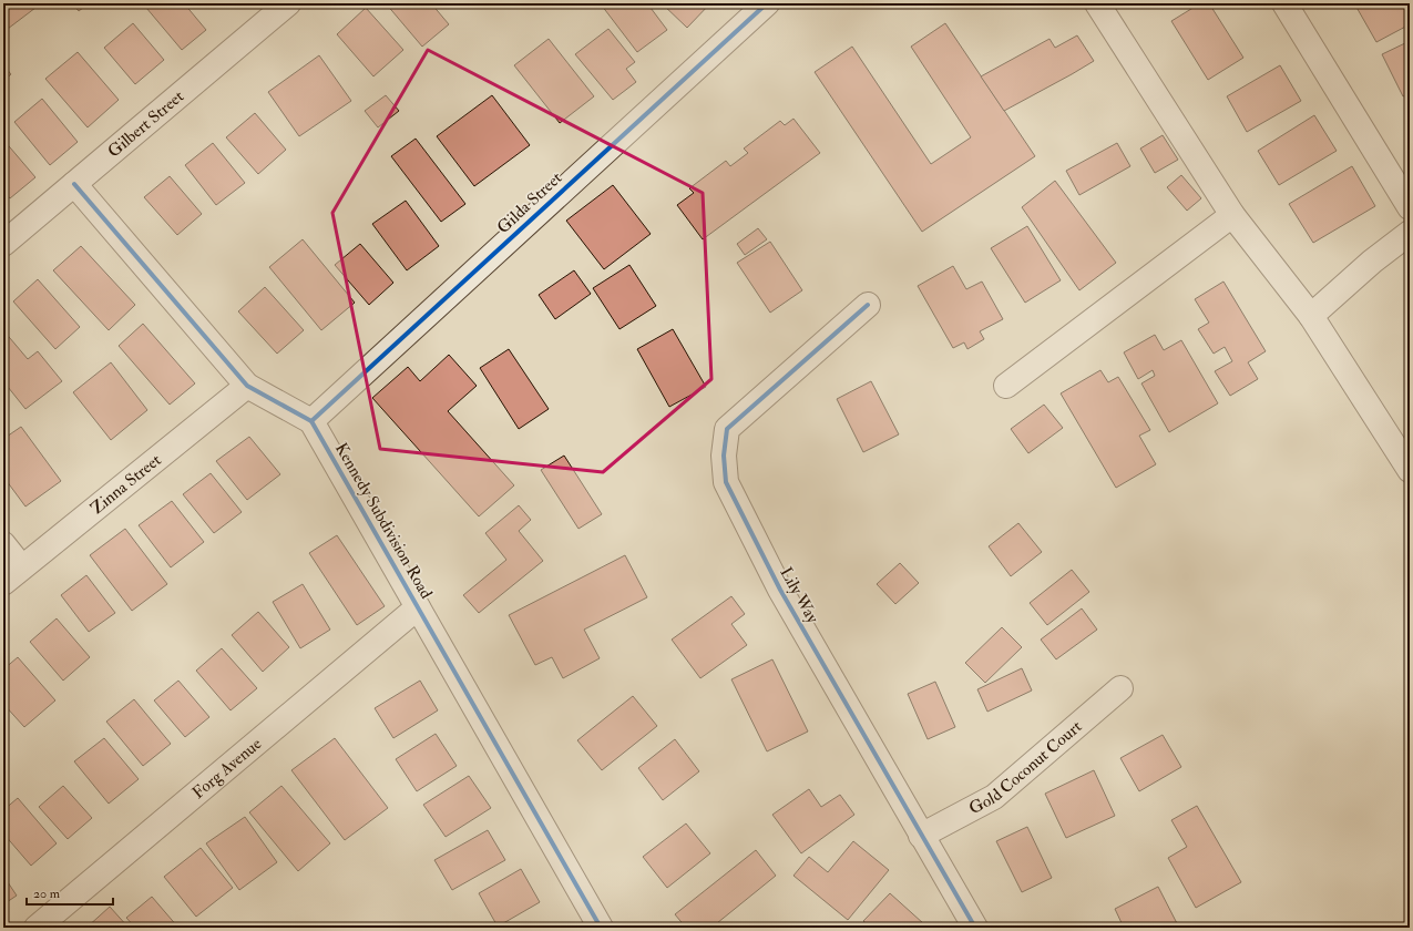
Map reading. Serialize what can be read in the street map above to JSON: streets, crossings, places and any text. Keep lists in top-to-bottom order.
{
  "streets": {
    "street": [
      "Gilbert Street",
      "Gilda Street",
      "Zinna Street",
      "Kennedy Subdivision Road",
      "Lily Way",
      "Gold Coconut Court",
      "Forg Avenue"
    ]
  },
  "crossings": [
    ["Gilda Street", "Kennedy Subdivision Road"],
    ["Kennedy Subdivision Road", "Forg Avenue"],
    ["Lily Way", "Gold Coconut Court"]
  ],
  "scale_bar": "20 m"
}
